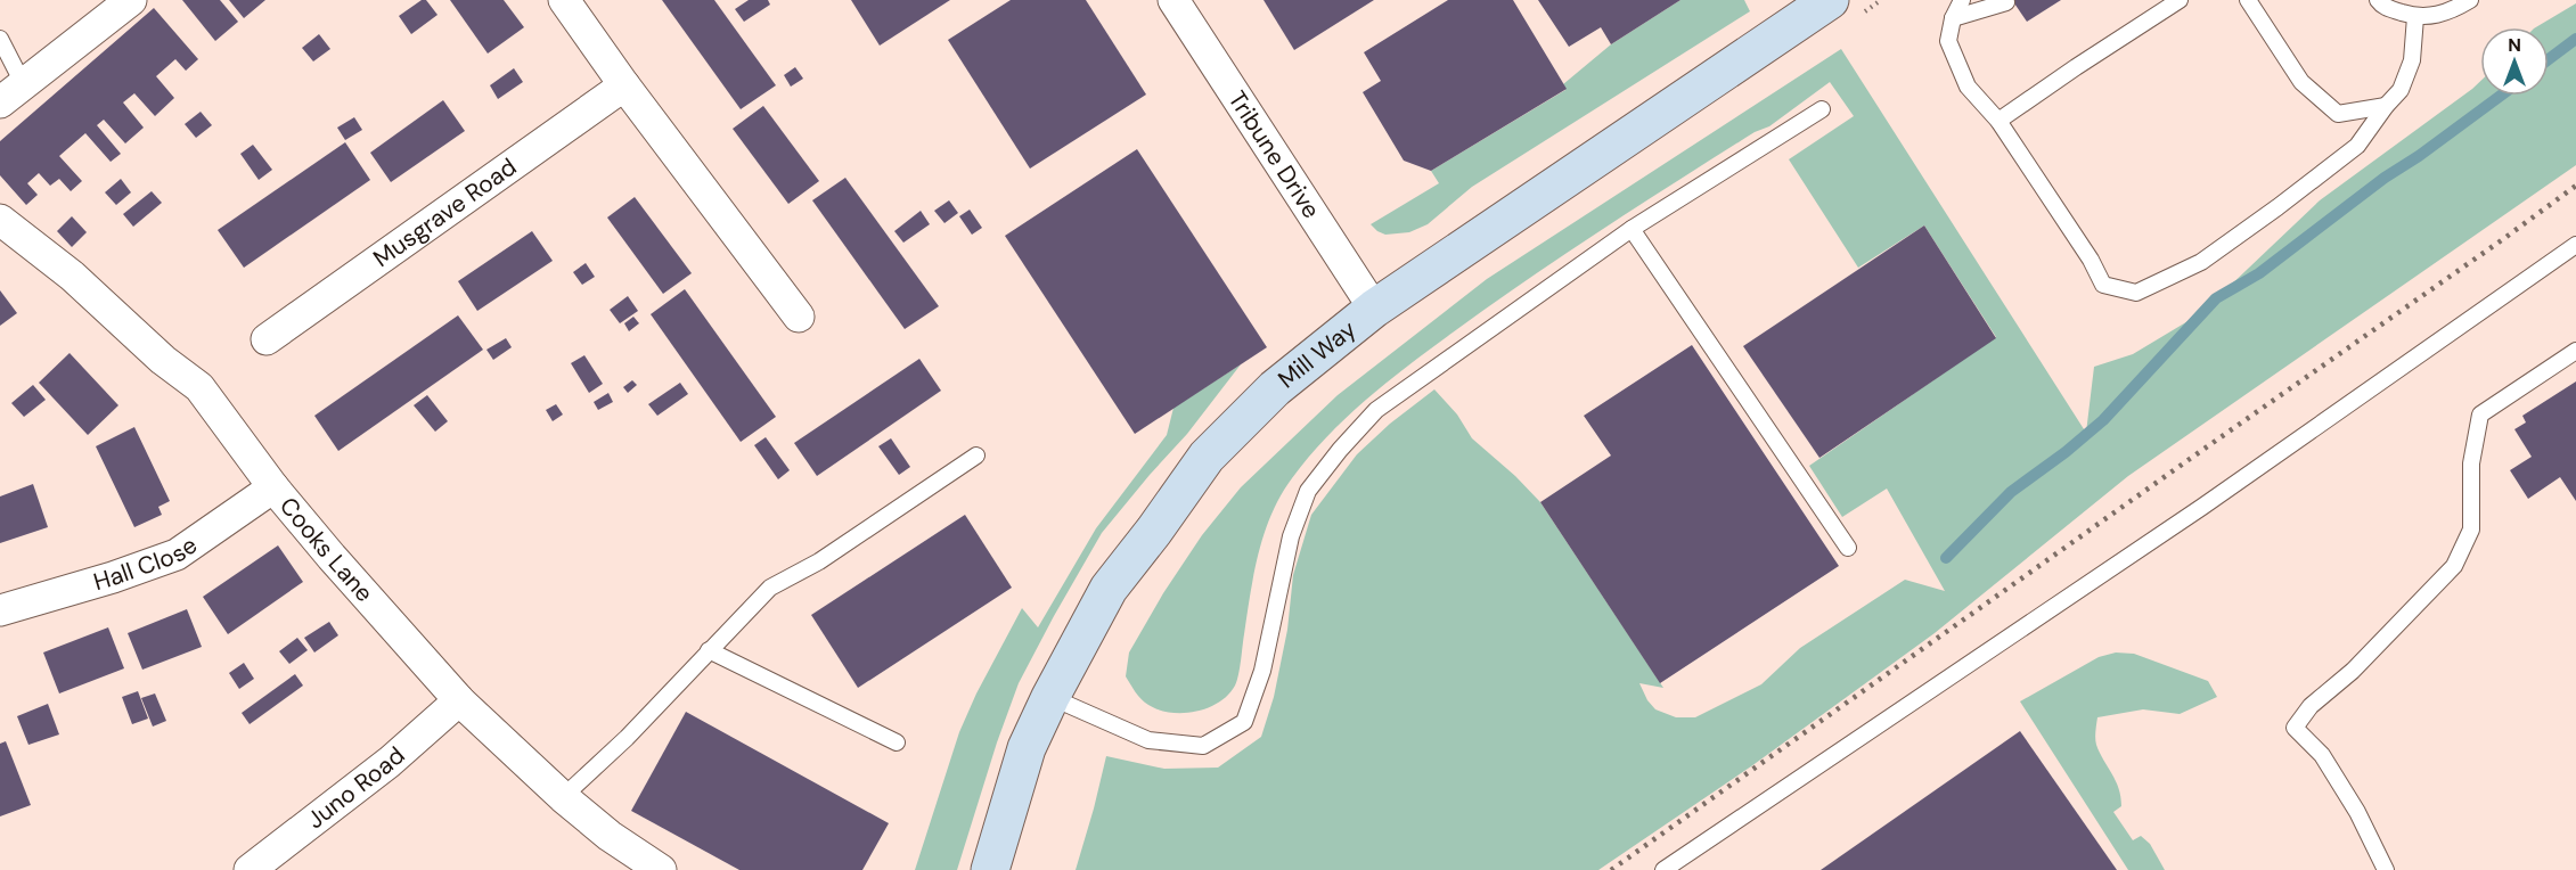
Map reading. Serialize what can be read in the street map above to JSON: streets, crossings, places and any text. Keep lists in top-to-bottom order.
{
  "streets": {
    "street": [
      "Tribune Drive",
      "Musgrave Road",
      "Mill Way",
      "Cooks Lane",
      "Hall Close",
      "Juno Road"
    ]
  },
  "crossings": [
    ["Tribune Drive", "Mill Way"],
    ["Cooks Lane", "Hall Close"],
    ["Cooks Lane", "Juno Road"]
  ],
  "north": "top"
}
